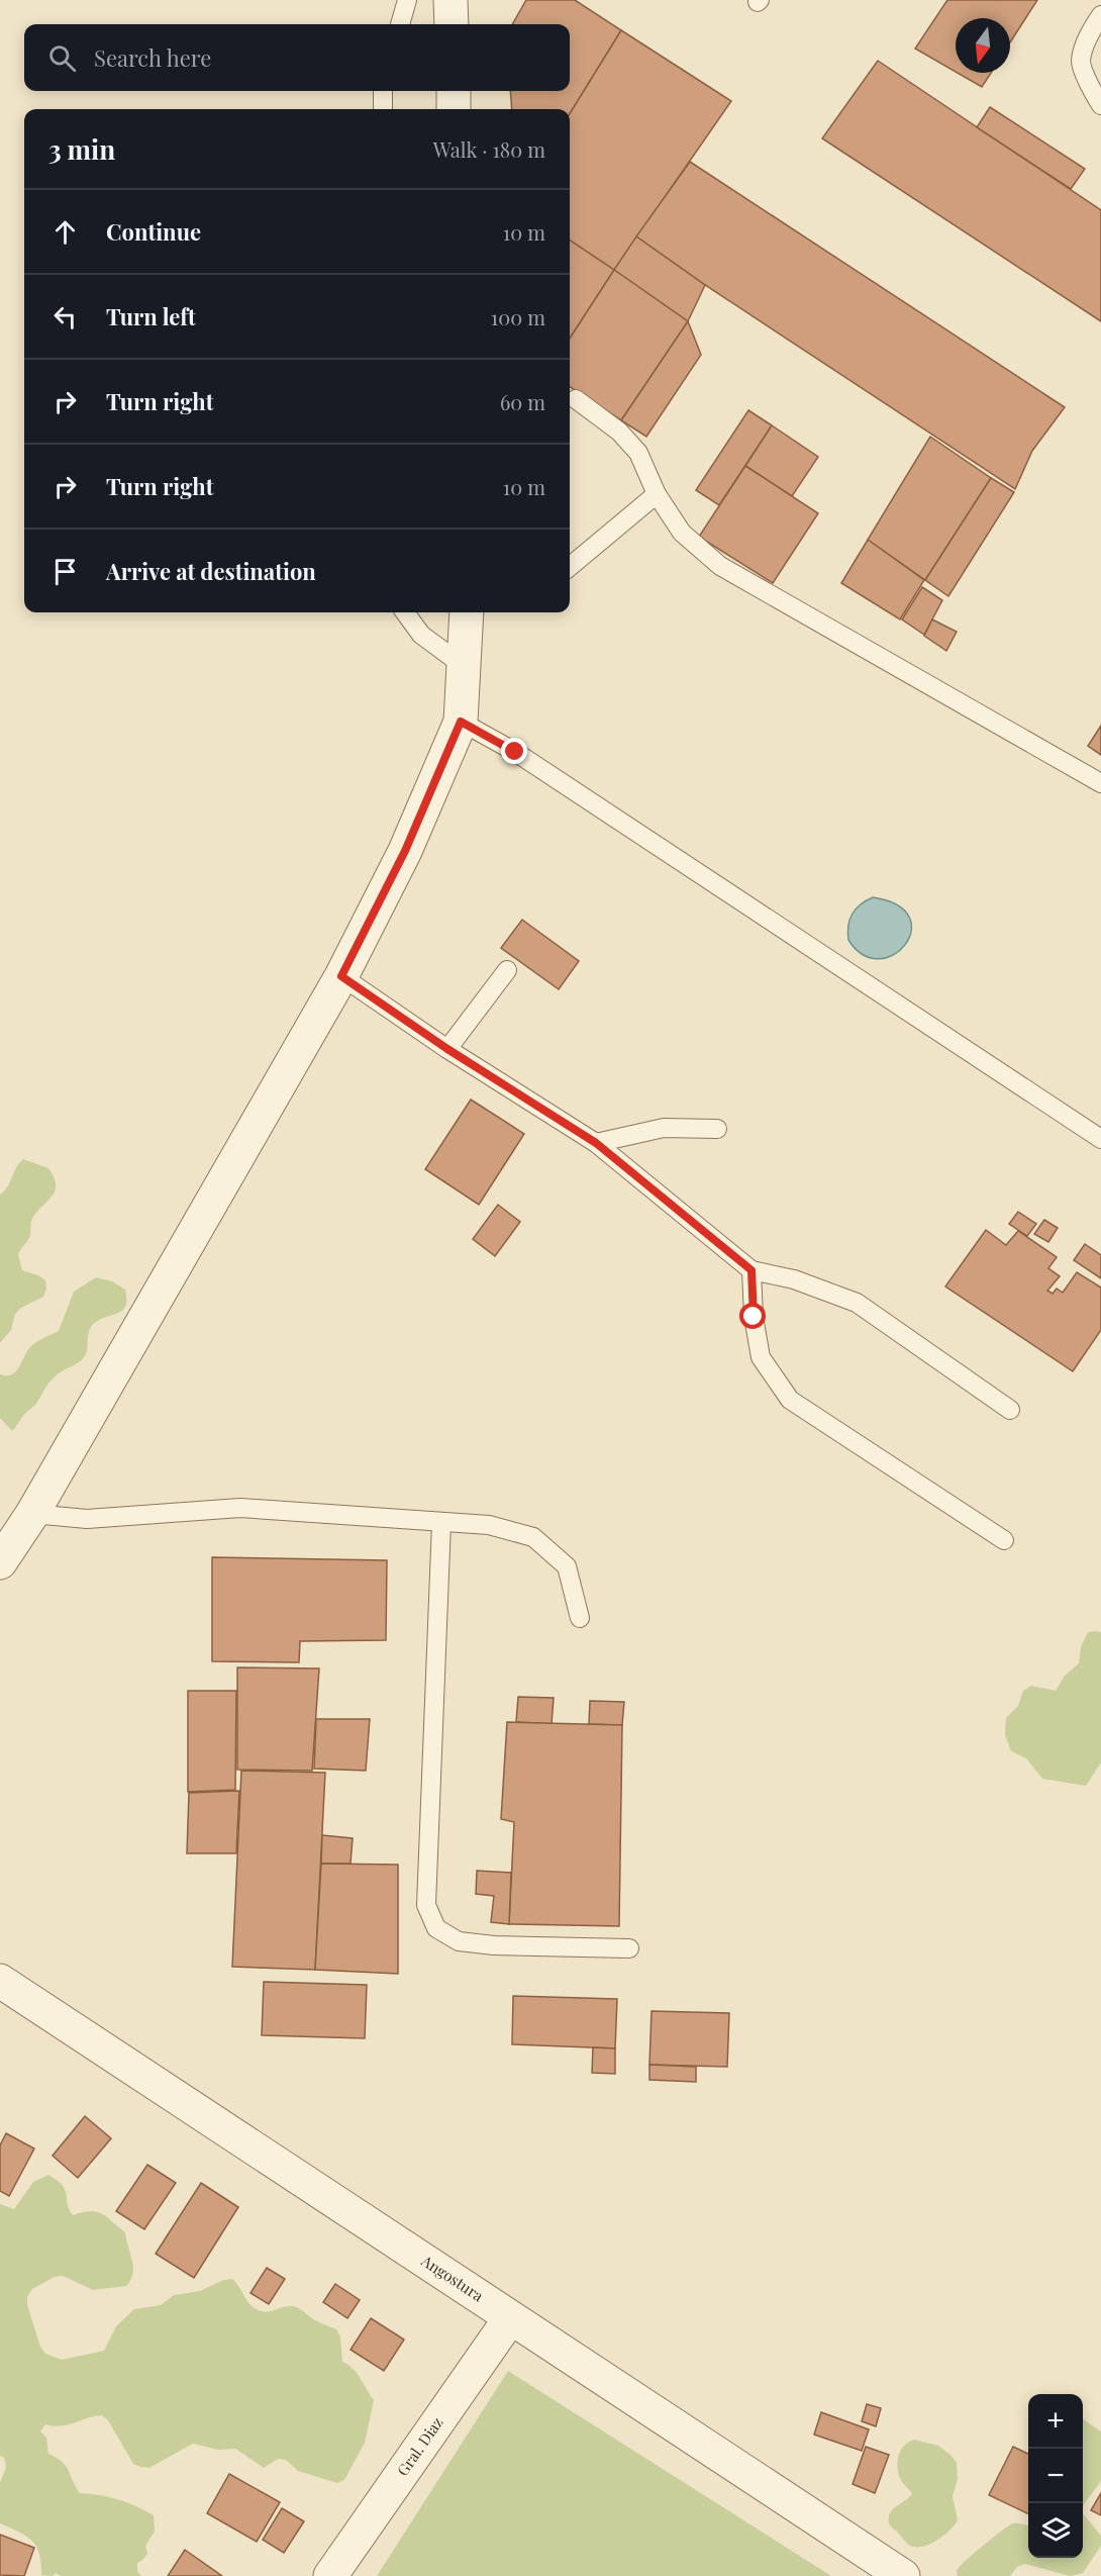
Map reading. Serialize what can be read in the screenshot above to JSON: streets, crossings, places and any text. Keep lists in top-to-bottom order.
{
  "streets": {
    "street": ["Angostura", "Gral. Diaz"]
  },
  "crossings": [
    ["Angostura", "Gral. Diaz"]
  ],
  "north": "bottom",
  "page": {
    "search": "Search here",
    "heading": ["3 min", "Walk · 180 m"],
    "list": [
      ["Continue", "10 m"],
      ["Turn left", "100 m"],
      ["Turn right", "60 m"],
      ["Turn right", "10 m"],
      "Arrive at destination"
    ],
    "map_buttons": ["+", "−"]
  }
}
